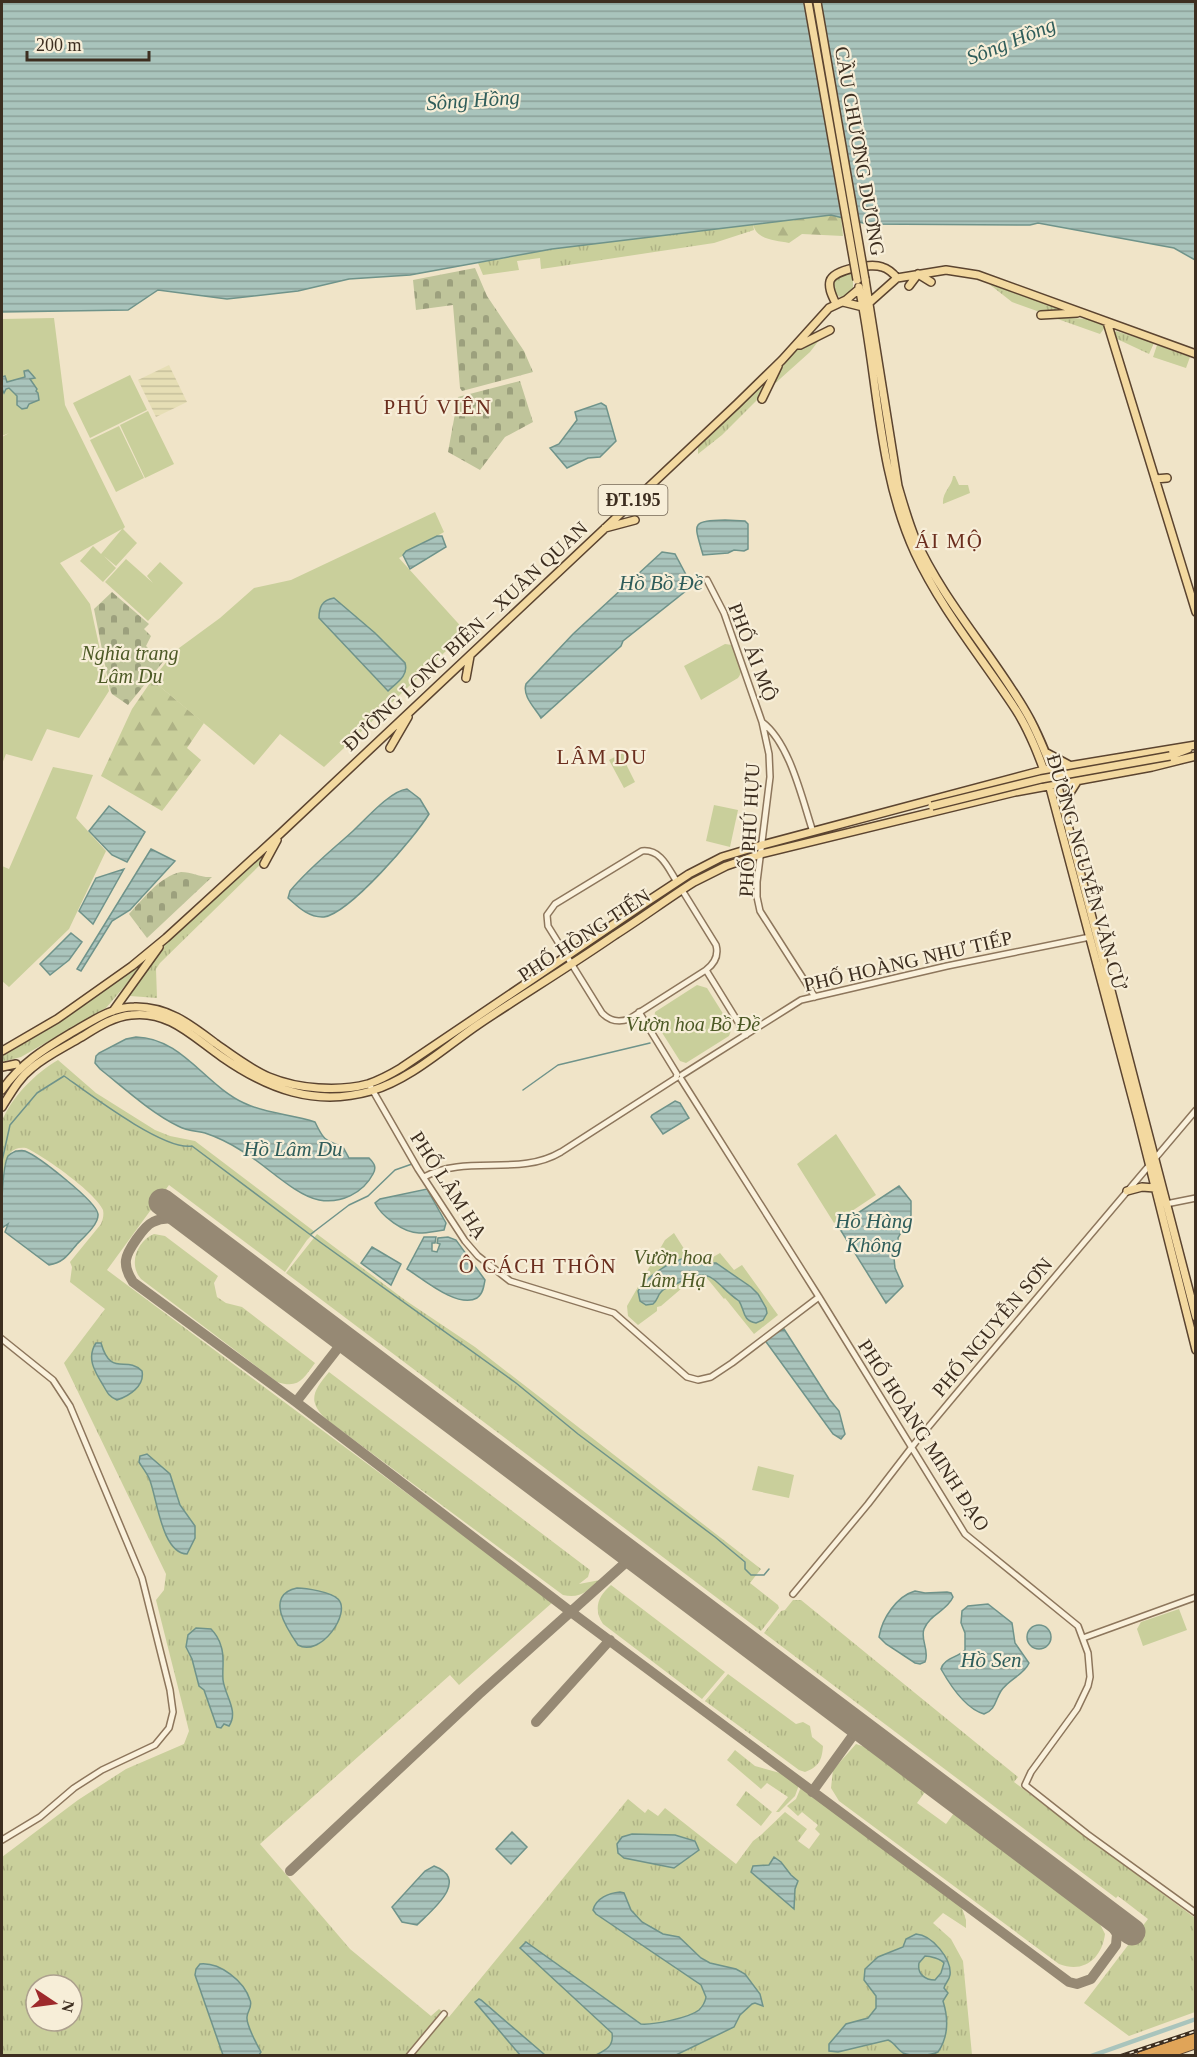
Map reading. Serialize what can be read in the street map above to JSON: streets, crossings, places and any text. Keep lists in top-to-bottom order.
{
  "streets": {
    "main road": [
      "CẦU CHƯƠNG DƯƠNG",
      "ĐT.195",
      "ĐƯỜNG LONG BIÊN – XUÂN QUAN",
      "ĐƯỜNG NGUYỄN VĂN CỪ",
      "PHỐ HỒNG TIẾN"
    ],
    "street": [
      "PHỐ ÁI MỘ",
      "PHỐ PHÚ HỰU",
      "PHỐ HOÀNG NHƯ TIẾP",
      "PHỐ LÂM HẠ",
      "PHỐ NGUYỄN SƠN",
      "PHỐ HOÀNG MINH ĐẠO"
    ]
  },
  "crossings": [
    ["CẦU CHƯƠNG DƯƠNG", "ĐƯỜNG LONG BIÊN – XUÂN QUAN"],
    ["CẦU CHƯƠNG DƯƠNG", "ĐƯỜNG NGUYỄN VĂN CỪ"],
    ["ĐƯỜNG LONG BIÊN – XUÂN QUAN", "ĐƯỜNG NGUYỄN VĂN CỪ"],
    ["PHỐ ÁI MỘ", "PHỐ PHÚ HỰU"],
    ["PHỐ ÁI MỘ", "PHỐ HỒNG TIẾN"],
    ["PHỐ PHÚ HỰU", "PHỐ HỒNG TIẾN"],
    ["PHỐ PHÚ HỰU", "PHỐ HOÀNG NHƯ TIẾP"],
    ["ĐƯỜNG NGUYỄN VĂN CỪ", "PHỐ HỒNG TIẾN"],
    ["ĐƯỜNG NGUYỄN VĂN CỪ", "PHỐ HOÀNG NHƯ TIẾP"],
    ["ĐƯỜNG NGUYỄN VĂN CỪ", "PHỐ NGUYỄN SƠN"],
    ["PHỐ HỒNG TIẾN", "PHỐ LÂM HẠ"],
    ["PHỐ HOÀNG NHƯ TIẾP", "PHỐ LÂM HẠ"],
    ["PHỐ HOÀNG NHƯ TIẾP", "PHỐ HOÀNG MINH ĐẠO"],
    ["PHỐ LÂM HẠ", "PHỐ HOÀNG MINH ĐẠO"],
    ["PHỐ NGUYỄN SƠN", "PHỐ HOÀNG MINH ĐẠO"]
  ],
  "districts": [
    "PHÚ VIÊN",
    "ÁI MỘ",
    "LÂM DU",
    "Ô CÁCH THÔN"
  ],
  "water": [
    "Sông Hồng",
    "Hồ Bồ Đề",
    "Hồ Lâm Du",
    "Hồ Hàng Không",
    "Hồ Sen"
  ],
  "parks": ["Nghĩa trang Lâm Du", "Vườn hoa Bồ Đề", "Vườn hoa Lâm Hạ"],
  "scale_bar": "200 m",
  "north": "right"
}
